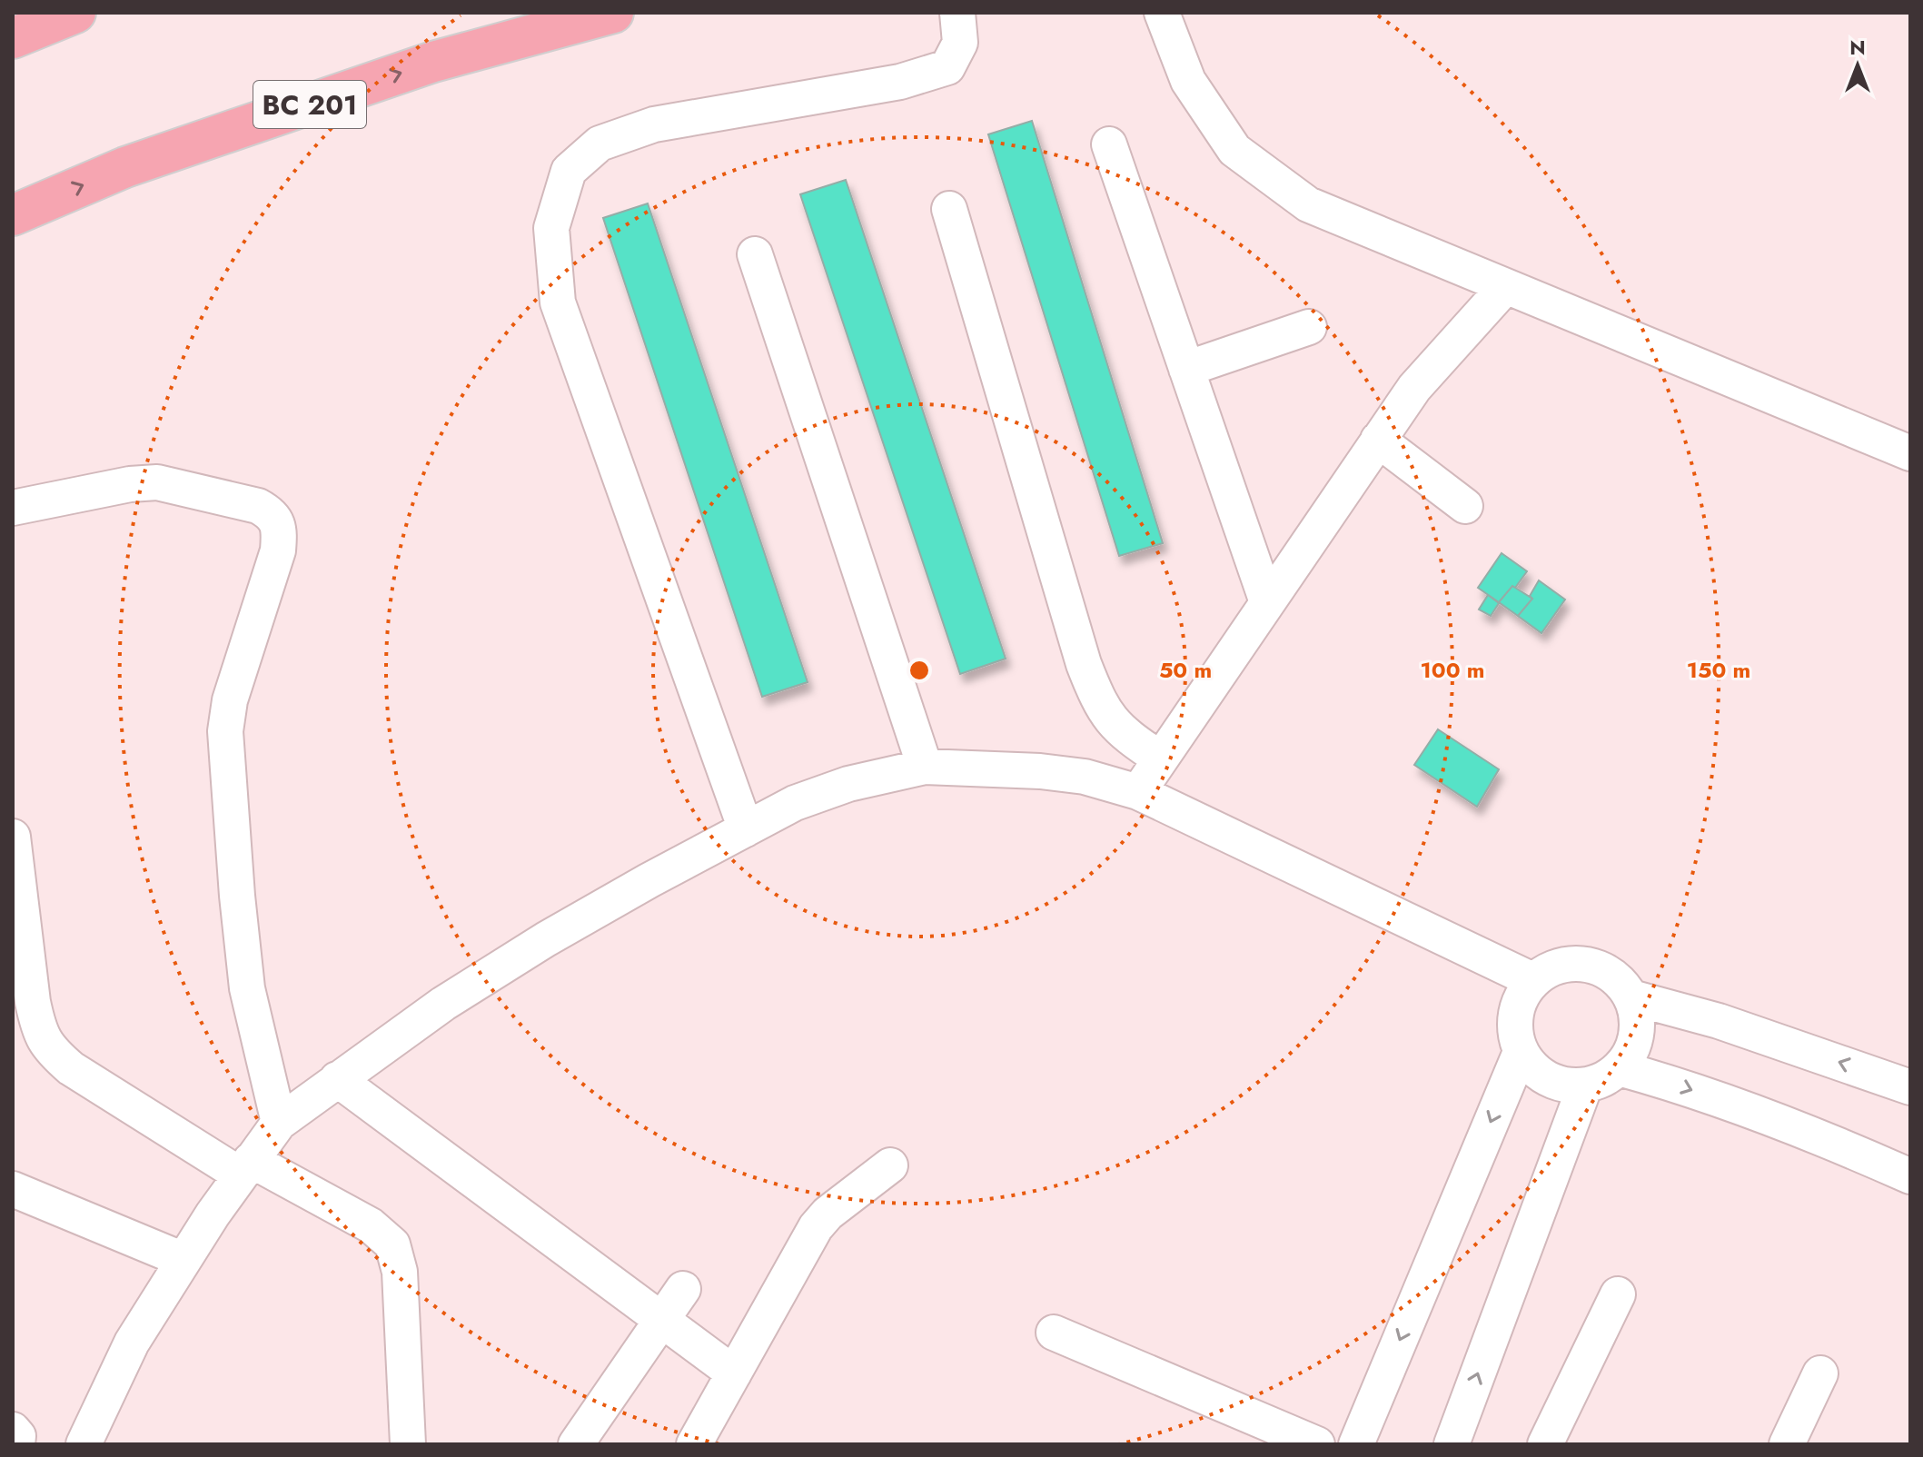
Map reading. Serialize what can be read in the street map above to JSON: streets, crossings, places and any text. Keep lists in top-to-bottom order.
{
  "streets": {
    "highway": ["BC 201"]
  },
  "north": "top",
  "rings": ["50 m", "100 m", "150 m"]
}
